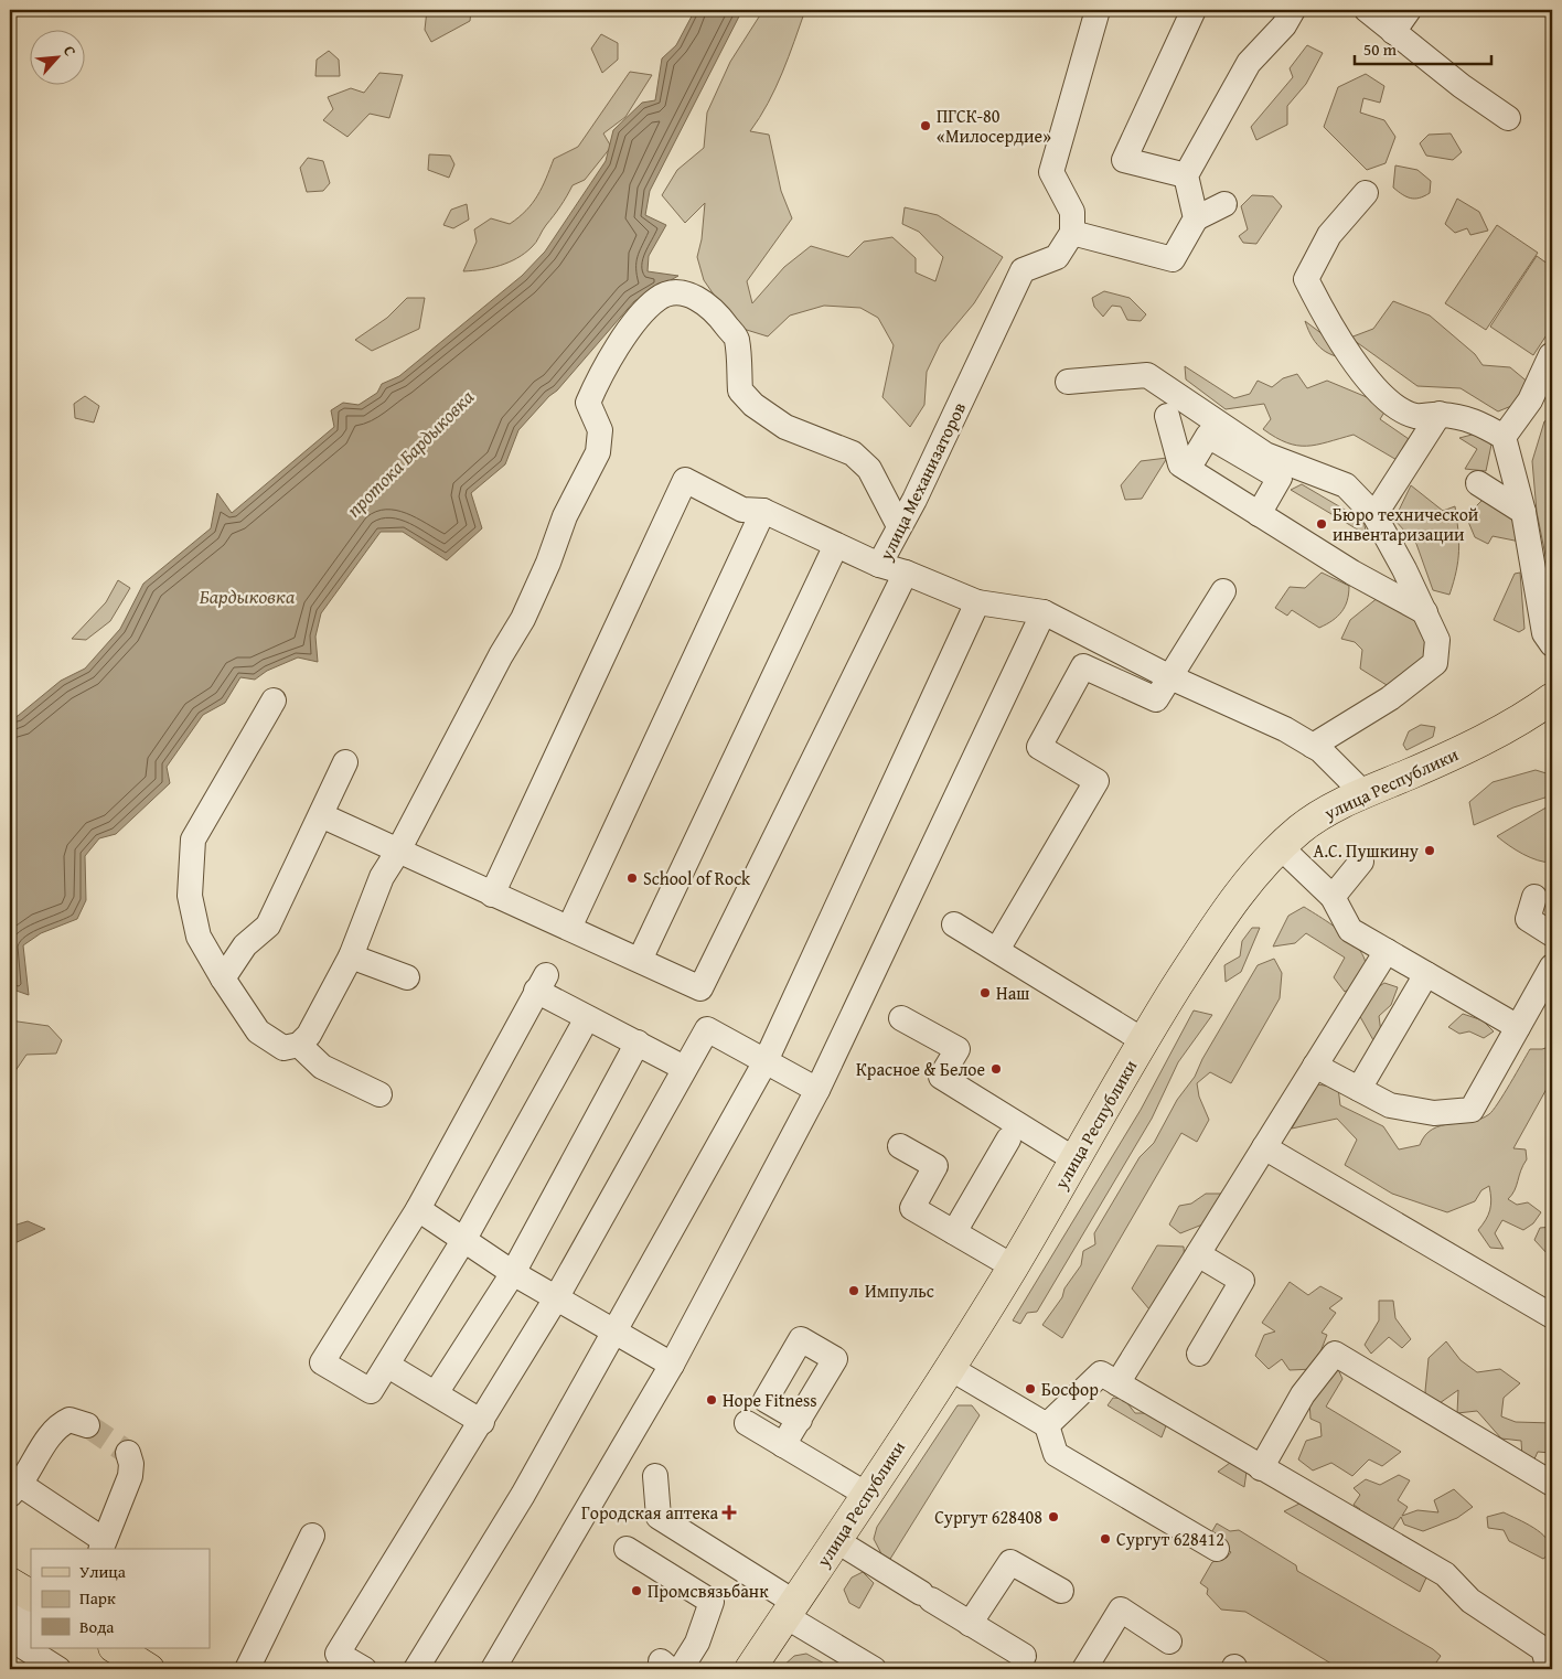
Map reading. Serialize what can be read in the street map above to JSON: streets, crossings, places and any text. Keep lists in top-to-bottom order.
{
  "streets": {
    "main road": ["улица Республики"],
    "street": ["улица Механизаторов"]
  },
  "crossings": [
    ["улица Механизаторов", "улица Республики"]
  ],
  "water": ["протока Бардыковка", "Бардыковка"],
  "places": {
    "other": [
      "ПГСК-80 «Милосердие»",
      "Бюро технической инвентаризации",
      "А.С. Пушкину",
      "School of Rock",
      "Наш",
      "Красное & Белое",
      "Импульс",
      "Босфор",
      "Hope Fitness",
      "Сургут 628408",
      "Сургут 628412",
      "Промсвязьбанк"
    ],
    "health": ["Городская аптека"]
  },
  "legend": ["Улица", "Парк", "Вода"],
  "scale_bar": "50 m",
  "north": "top right"
}
